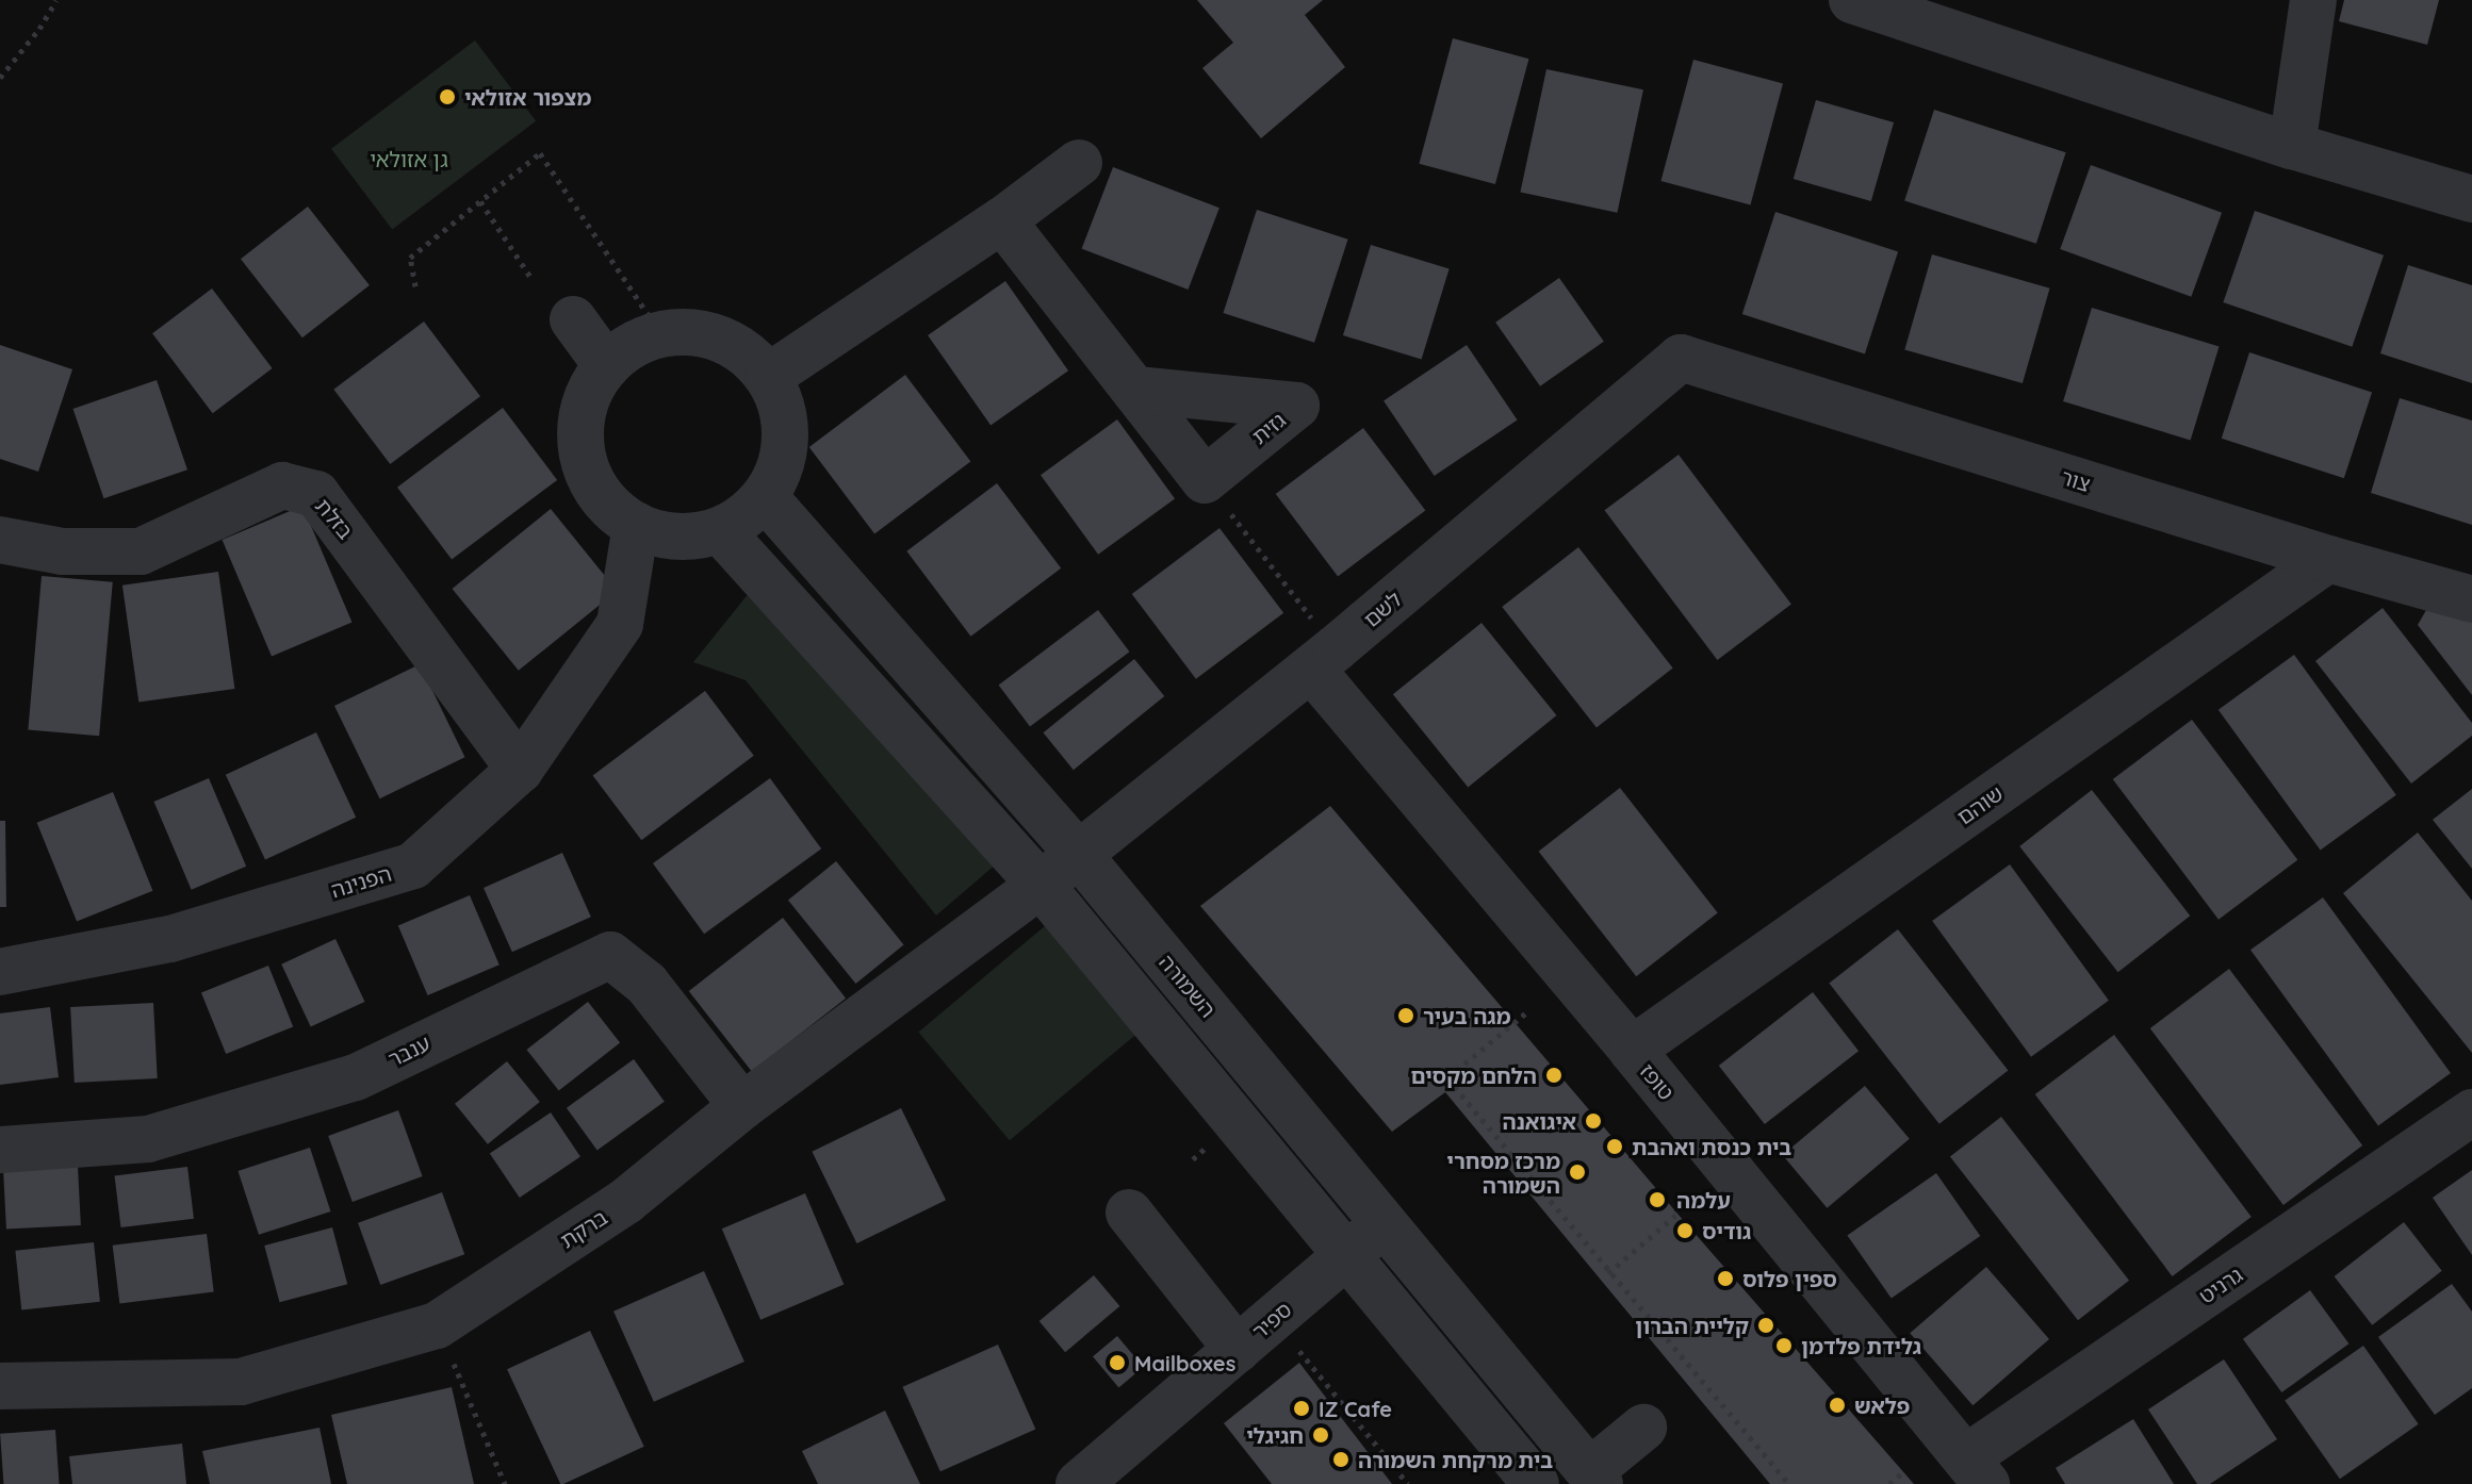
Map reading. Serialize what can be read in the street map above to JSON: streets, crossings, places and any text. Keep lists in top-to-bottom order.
{
  "streets": {
    "street": [
      "גזית",
      "צור",
      "בזלת",
      "לשם",
      "שוהם",
      "הפנינה",
      "השמורה",
      "ענבר",
      "טופז",
      "ברקת",
      "גרניט",
      "ספיר"
    ]
  },
  "crossings": [
    ["צור", "לשם"],
    ["צור", "שוהם"],
    ["בזלת", "הפנינה"],
    ["לשם", "השמורה"],
    ["לשם", "טופז"],
    ["לשם", "ברקת"],
    ["שוהם", "טופז"],
    ["הפנינה", "השמורה"],
    ["השמורה", "ברקת"],
    ["השמורה", "ספיר"],
    ["ענבר", "ברקת"],
    ["טופז", "גרניט"]
  ],
  "parks": ["גן אזולאי"],
  "places": [
    "מצפור אזולאי",
    "מגה בעיר",
    "הלחם מקסים",
    "איגואנה",
    "בית כנסת ואהבת",
    "מרכז מסחרי השמורה",
    "עלמה",
    "גודיס",
    "ספין פלוס",
    "קליית הברון",
    "גלידת פלדמן",
    "Mailboxes",
    "פלאש",
    "IZ Cafe",
    "חגיגלי",
    "בית מרקחת השמורה"
  ]
}
